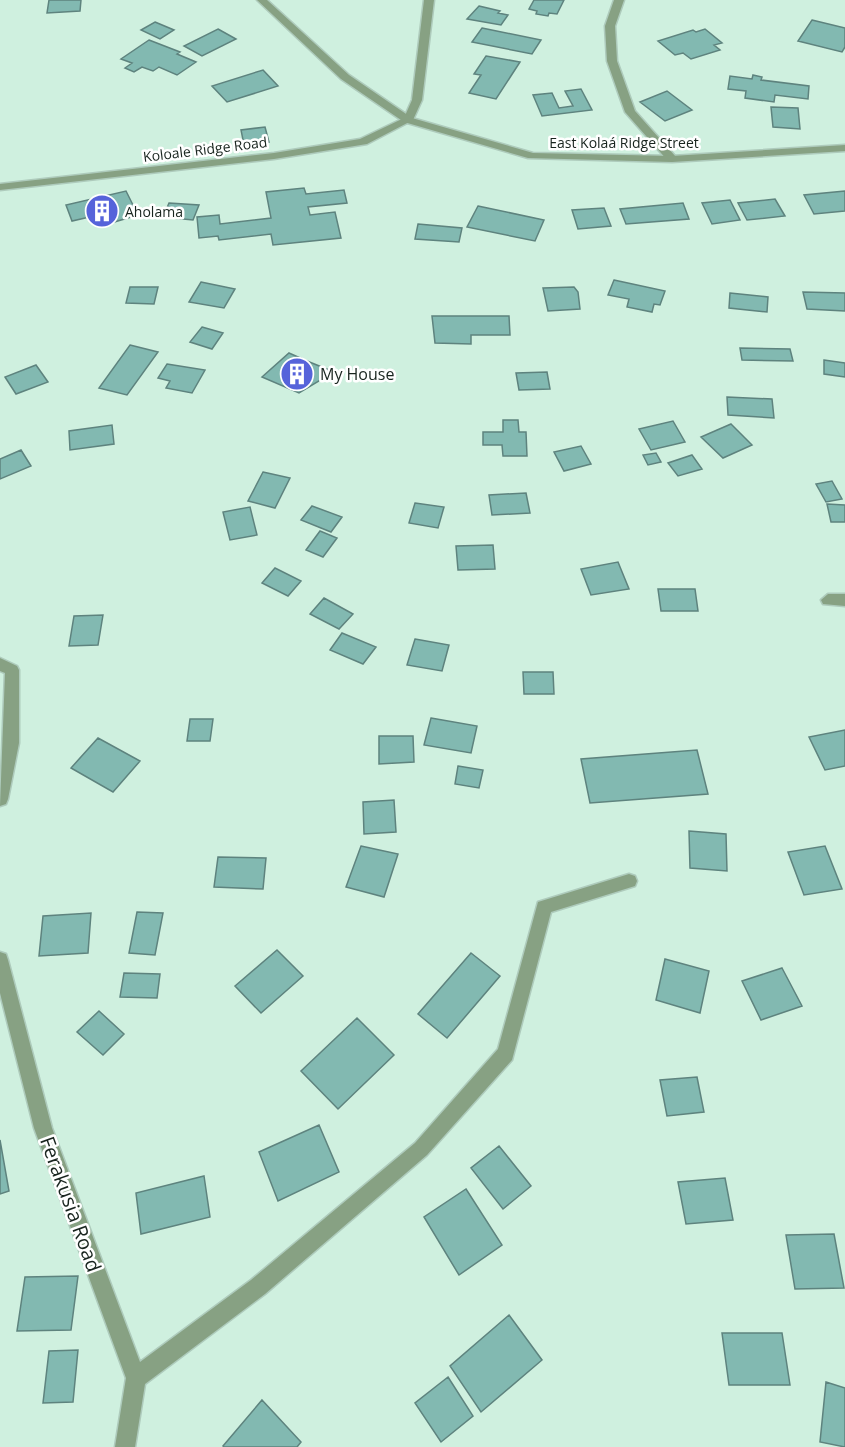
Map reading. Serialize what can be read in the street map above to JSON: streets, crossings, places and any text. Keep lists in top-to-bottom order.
{
  "streets": {
    "street": ["East Kolaá Ridge Street", "Koloale Ridge Road", "Ferakusia Road"]
  },
  "crossings": [
    ["East Kolaá Ridge Street", "Koloale Ridge Road"]
  ],
  "places": {
    "building": ["Aholama", "My House"]
  }
}
